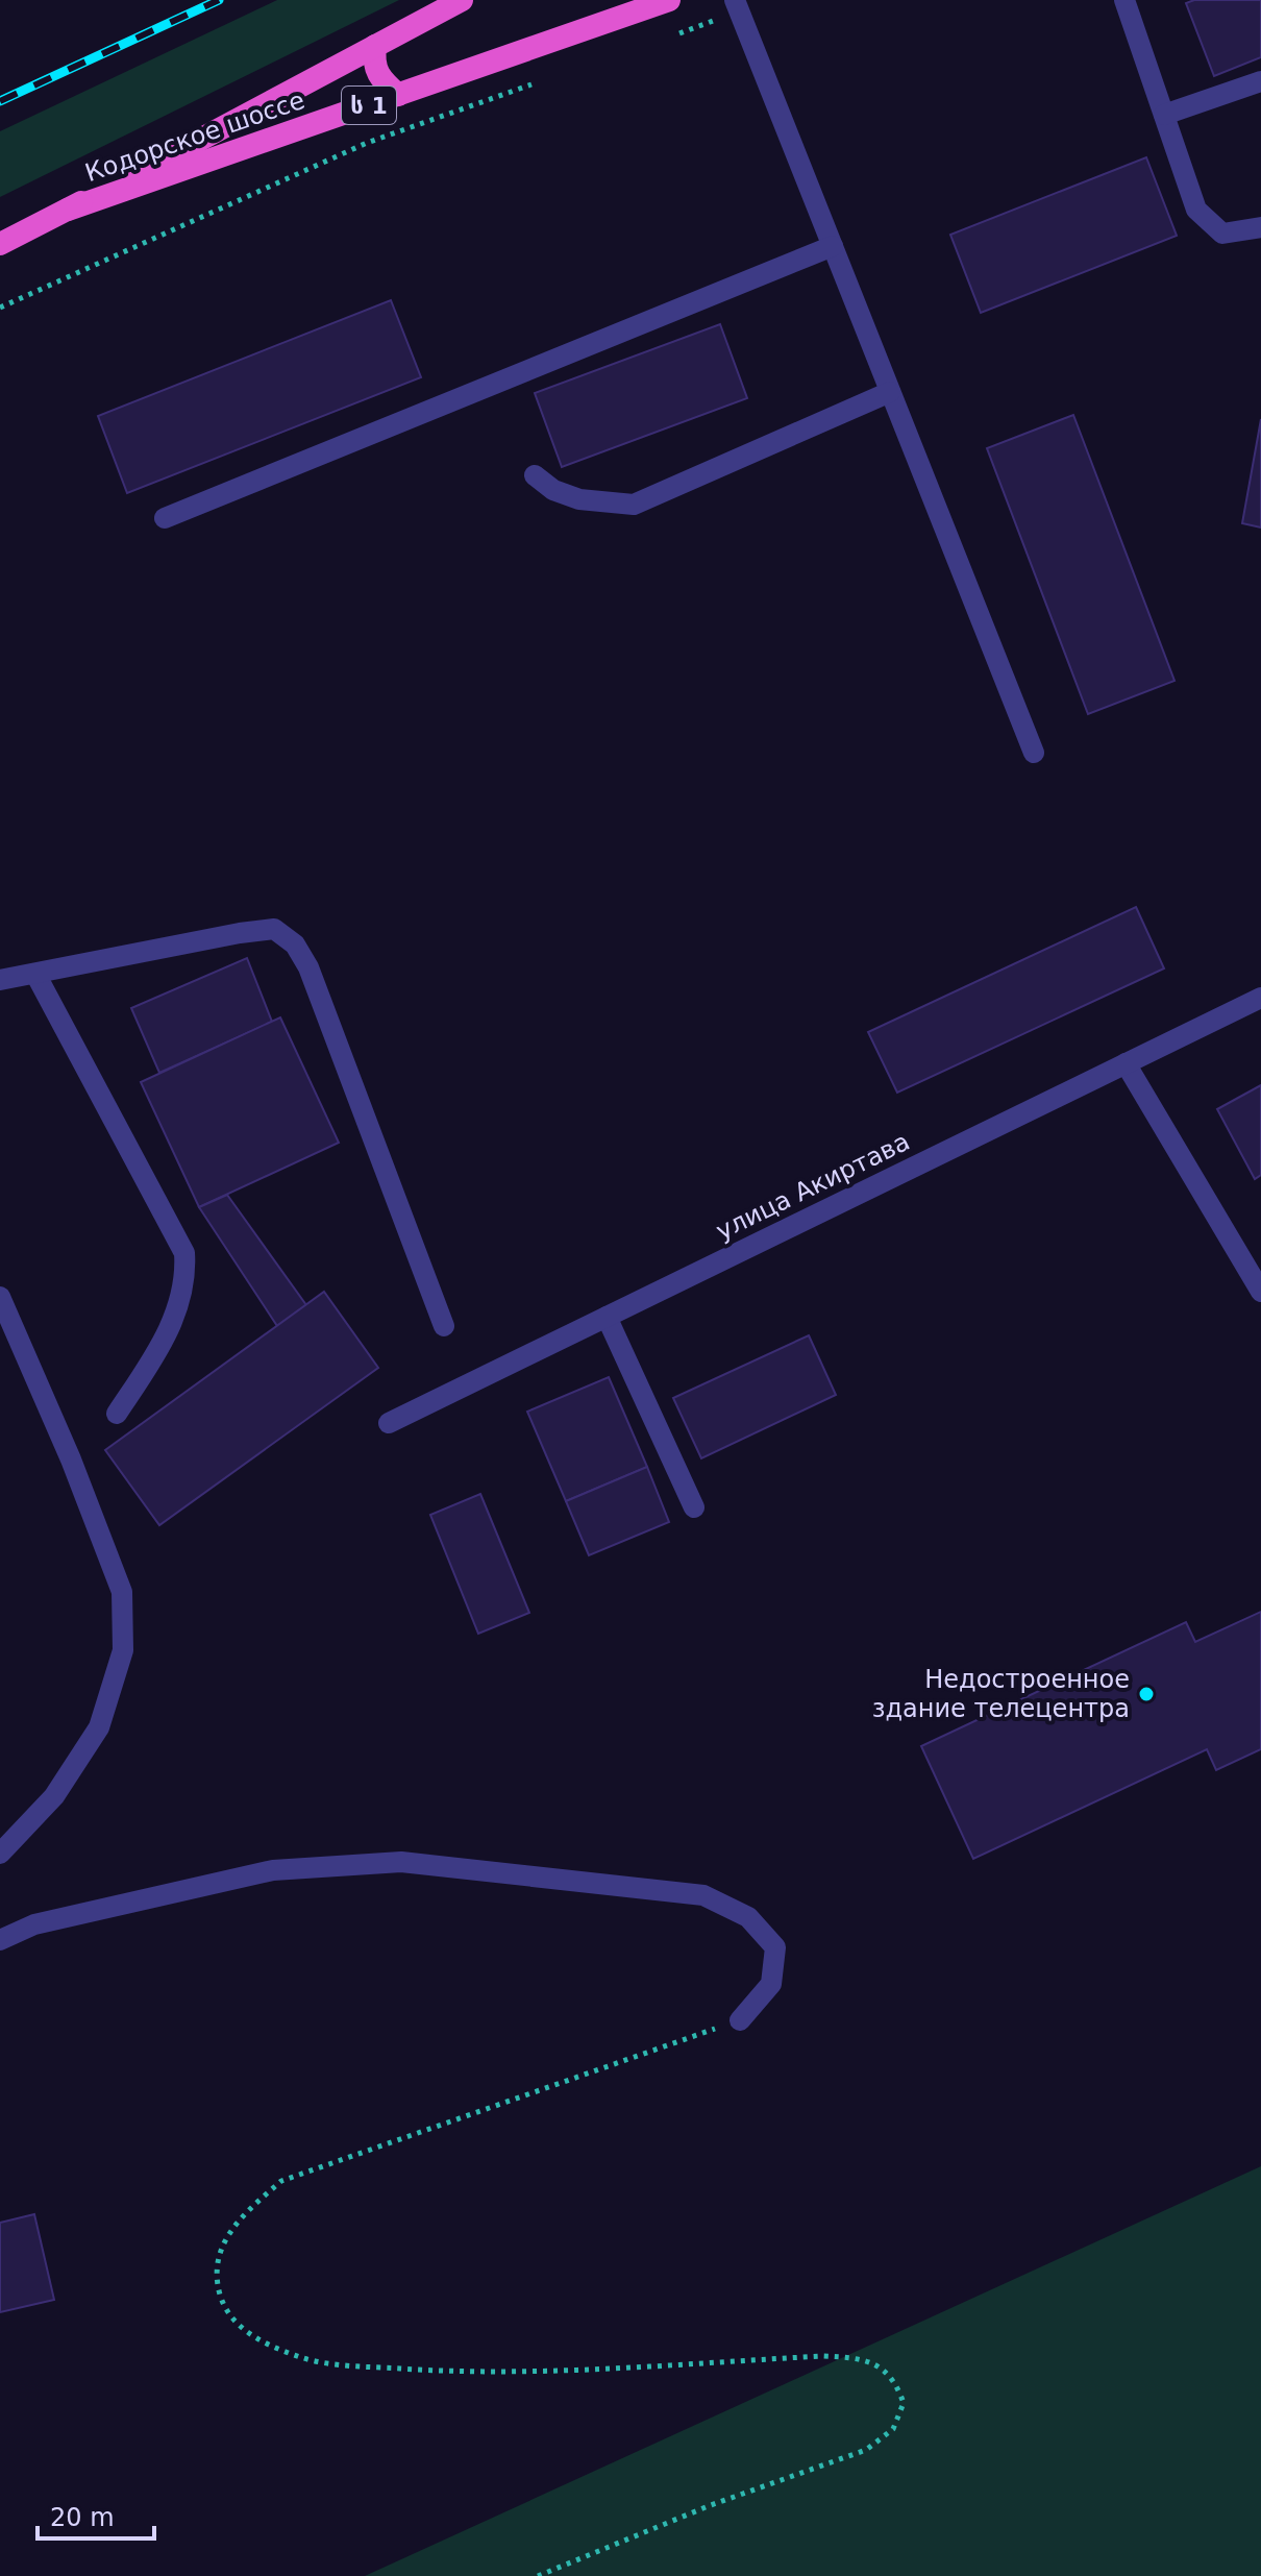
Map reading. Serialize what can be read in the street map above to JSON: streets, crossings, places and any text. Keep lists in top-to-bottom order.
{
  "streets": {
    "highway": ["ს 1", "Кодорское шоссе"],
    "street": ["улица Акиртава"]
  },
  "places": ["Недостроенное здание телецентра"],
  "scale_bar": "20 m"
}
